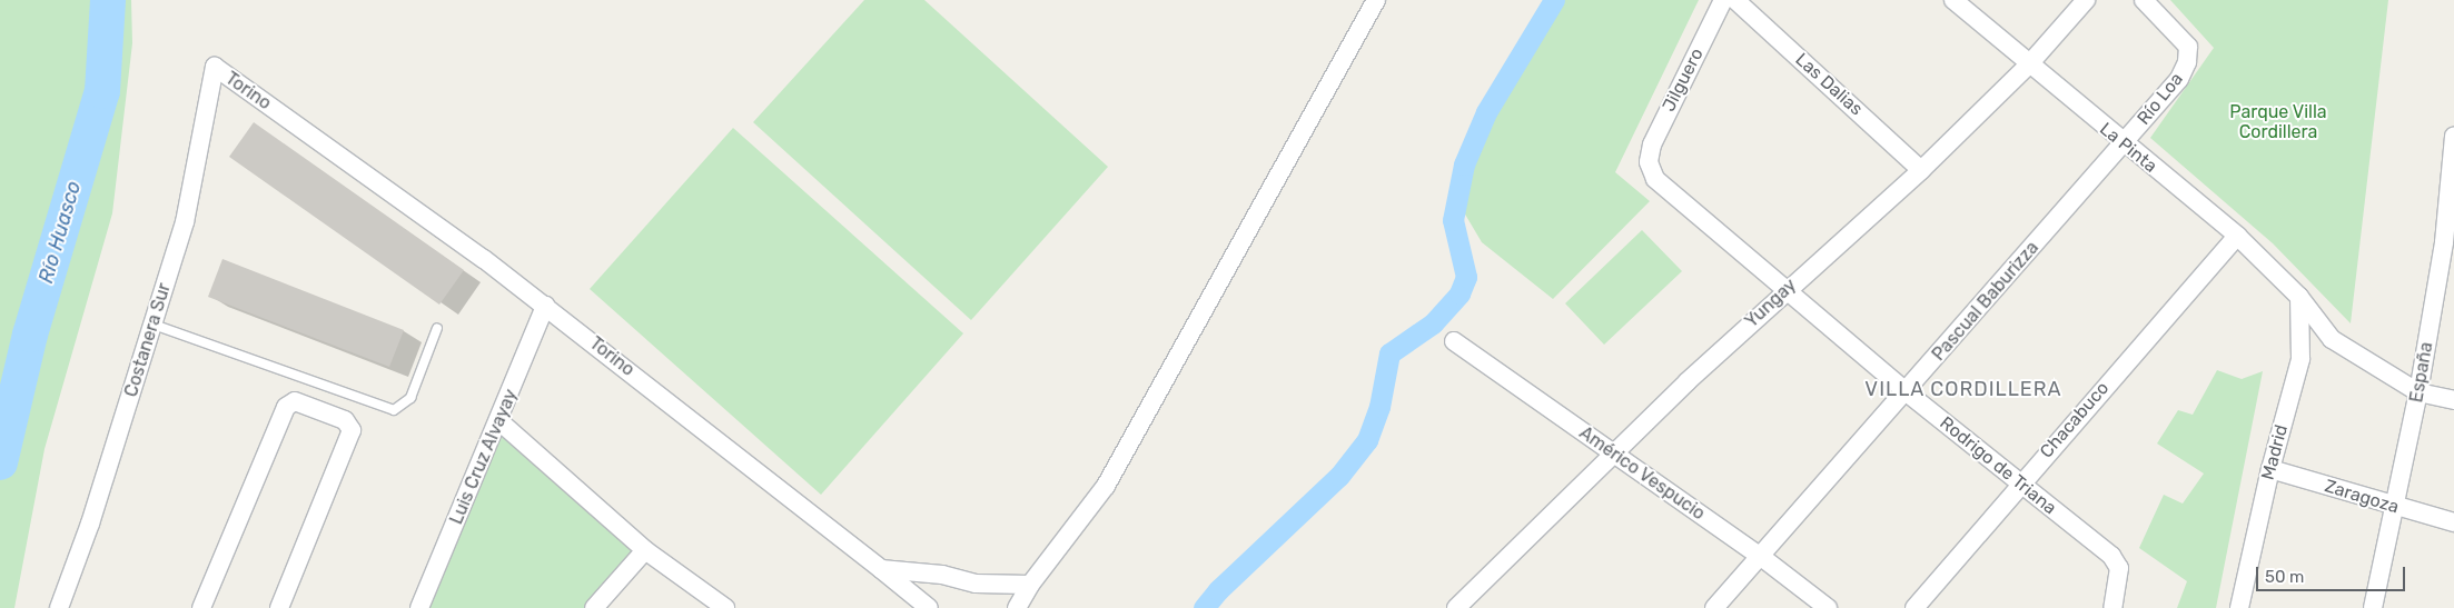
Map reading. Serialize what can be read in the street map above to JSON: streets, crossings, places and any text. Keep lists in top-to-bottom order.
{
  "streets": {
    "street": [
      "Jilguero",
      "Las Dalias",
      "Torino",
      "Río Loa",
      "La Pinta",
      "Pascual Baburizza",
      "Yungay",
      "Costanera Sur",
      "España",
      "Chacabuco",
      "Madrid",
      "Luis Cruz Alvayay",
      "Rodrigo de Triana",
      "Américo Vespucio",
      "Zaragoza"
    ]
  },
  "crossings": [
    ["Jilguero", "Rodrigo de Triana"],
    ["Las Dalias", "Yungay"],
    ["Torino", "Costanera Sur"],
    ["Torino", "Luis Cruz Alvayay"],
    ["Río Loa", "La Pinta"],
    ["Río Loa", "Pascual Baburizza"],
    ["La Pinta", "Pascual Baburizza"],
    ["La Pinta", "Yungay"],
    ["La Pinta", "España"],
    ["La Pinta", "Chacabuco"],
    ["La Pinta", "Madrid"],
    ["Pascual Baburizza", "Rodrigo de Triana"],
    ["Pascual Baburizza", "Américo Vespucio"],
    ["Yungay", "Rodrigo de Triana"],
    ["Yungay", "Américo Vespucio"],
    ["España", "Zaragoza"],
    ["Chacabuco", "Rodrigo de Triana"],
    ["Madrid", "Zaragoza"]
  ],
  "districts": ["VILLA CORDILLERA"],
  "water": ["Río Huasco"],
  "parks": ["Parque Villa Cordillera"],
  "scale_bar": "50 m"
}
